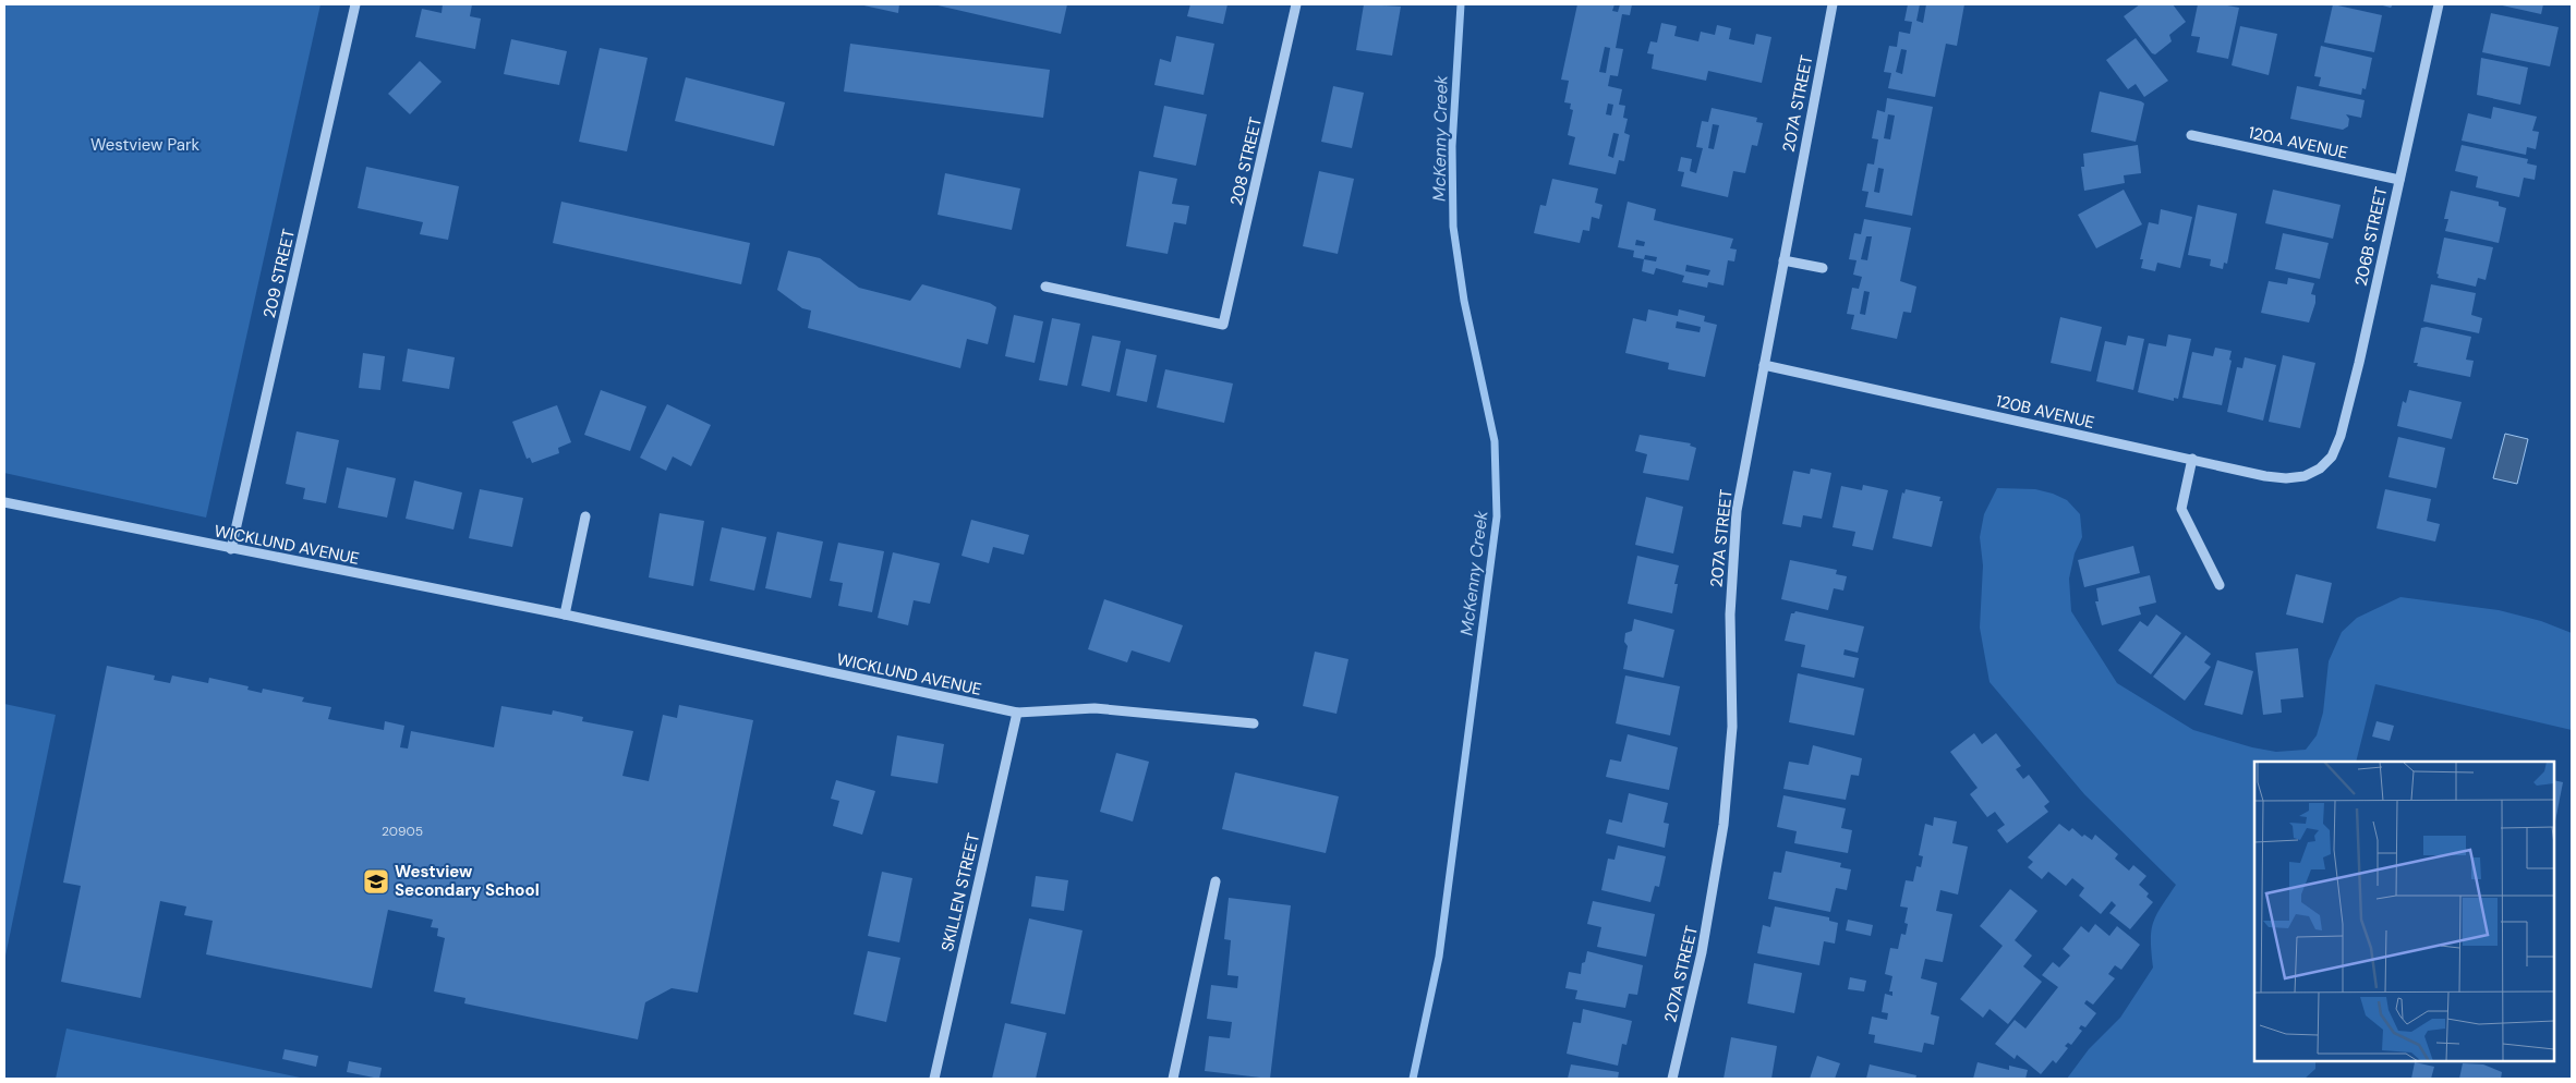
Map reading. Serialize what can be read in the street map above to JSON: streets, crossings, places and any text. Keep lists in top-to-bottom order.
{
  "streets": {
    "street": [
      "207A STREET",
      "120A AVENUE",
      "208 STREET",
      "206B STREET",
      "209 STREET",
      "120B AVENUE",
      "WICKLUND AVENUE",
      "SKILLEN STREET"
    ]
  },
  "crossings": [
    ["207A STREET", "120B AVENUE"],
    ["120A AVENUE", "206B STREET"],
    ["206B STREET", "120B AVENUE"],
    ["209 STREET", "WICKLUND AVENUE"],
    ["WICKLUND AVENUE", "SKILLEN STREET"]
  ],
  "water": ["McKenny Creek"],
  "parks": ["Westview Park"],
  "places": {
    "school or university": ["Westview Secondary School"]
  },
  "house_numbers": ["20905"]
}
